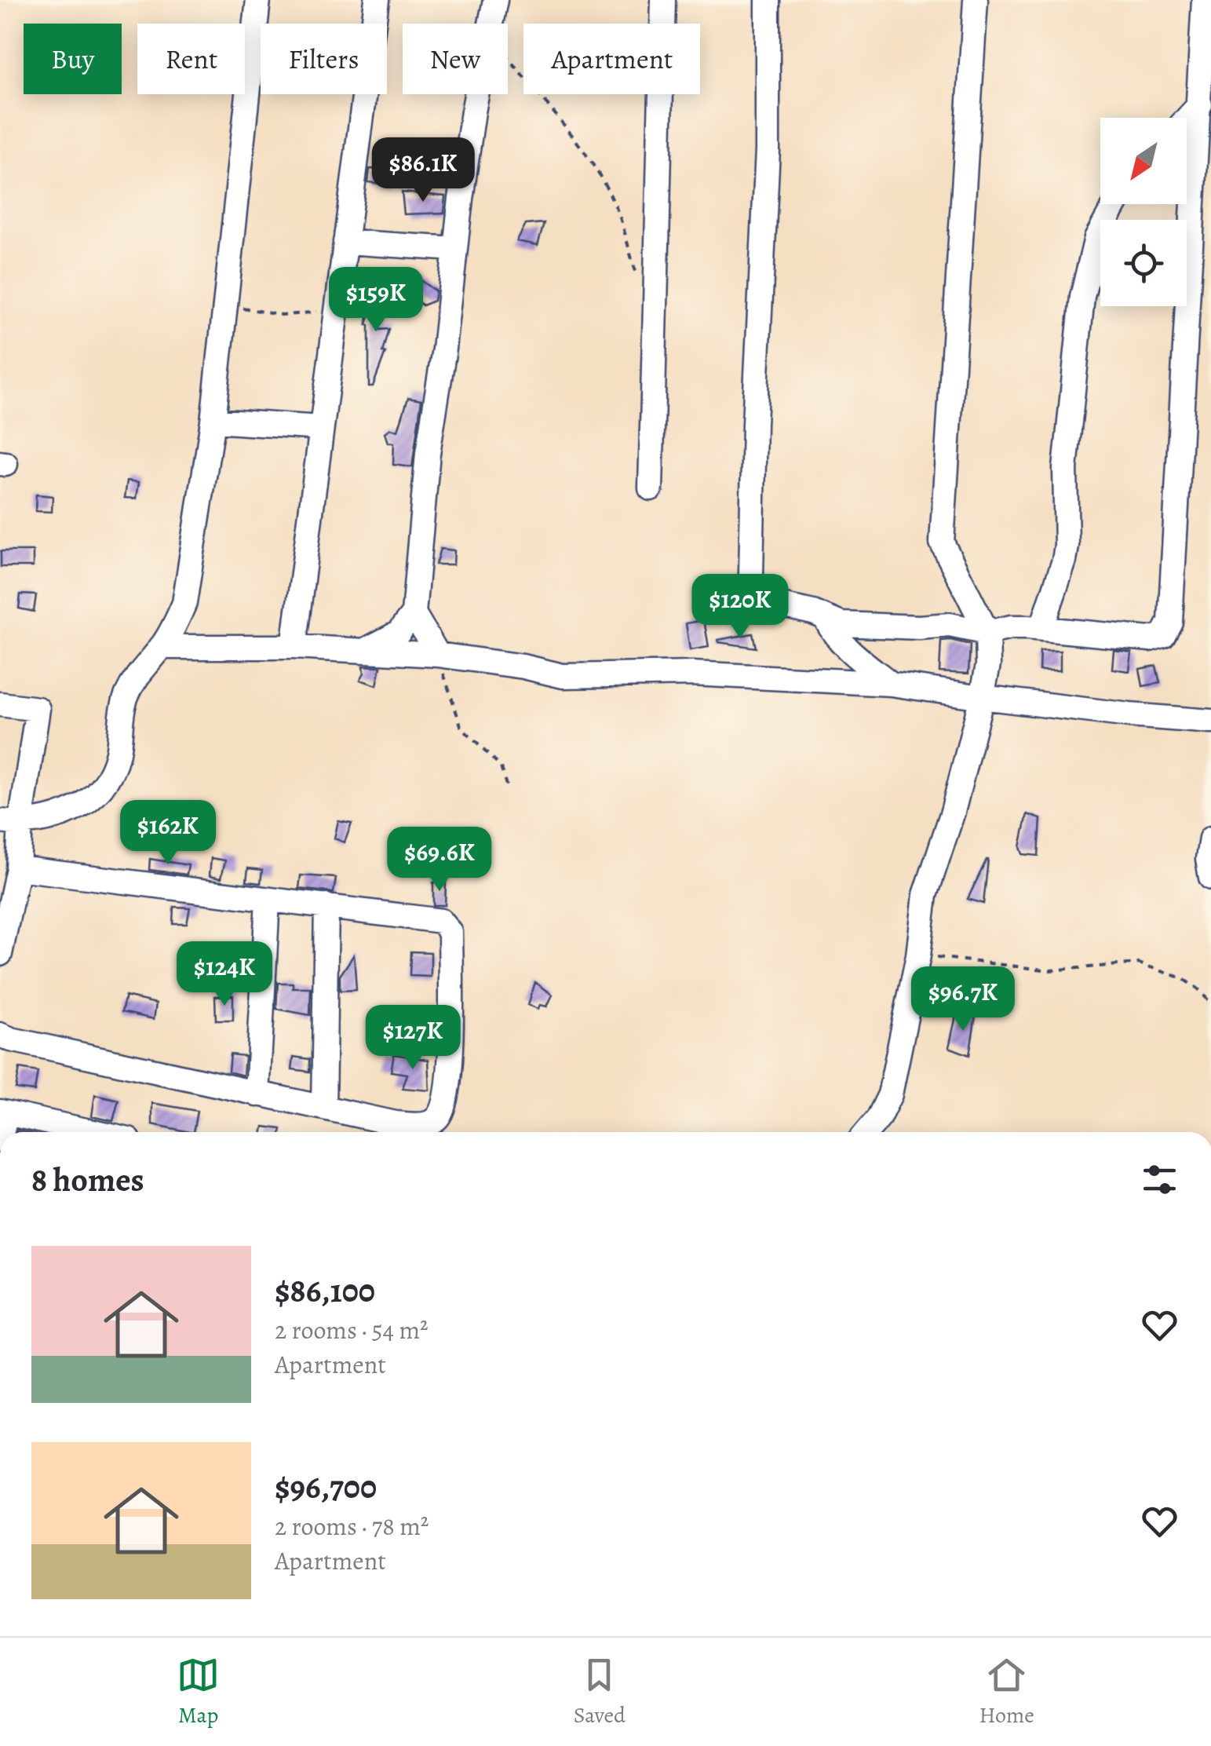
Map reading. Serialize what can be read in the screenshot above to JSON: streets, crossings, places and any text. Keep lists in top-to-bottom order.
{
  "north": "bottom left",
  "page": {
    "chip": [
      "Buy",
      "Rent",
      "Filters",
      "New",
      "Apartment"
    ],
    "price": [
      "$86.1K",
      "$159K",
      "$120K",
      "$162K",
      "$69.6K",
      "$124K",
      "$96.7K",
      "$127K"
    ],
    "heading": "8 homes",
    "list": [
      {
        "name": "$86,100",
        "note": "2 rooms · 54 m² · Apartment"
      },
      {
        "name": "$96,700",
        "note": "2 rooms · 78 m² · Apartment"
      }
    ],
    "tabs": ["Map", "Saved", "Home"]
  }
}
